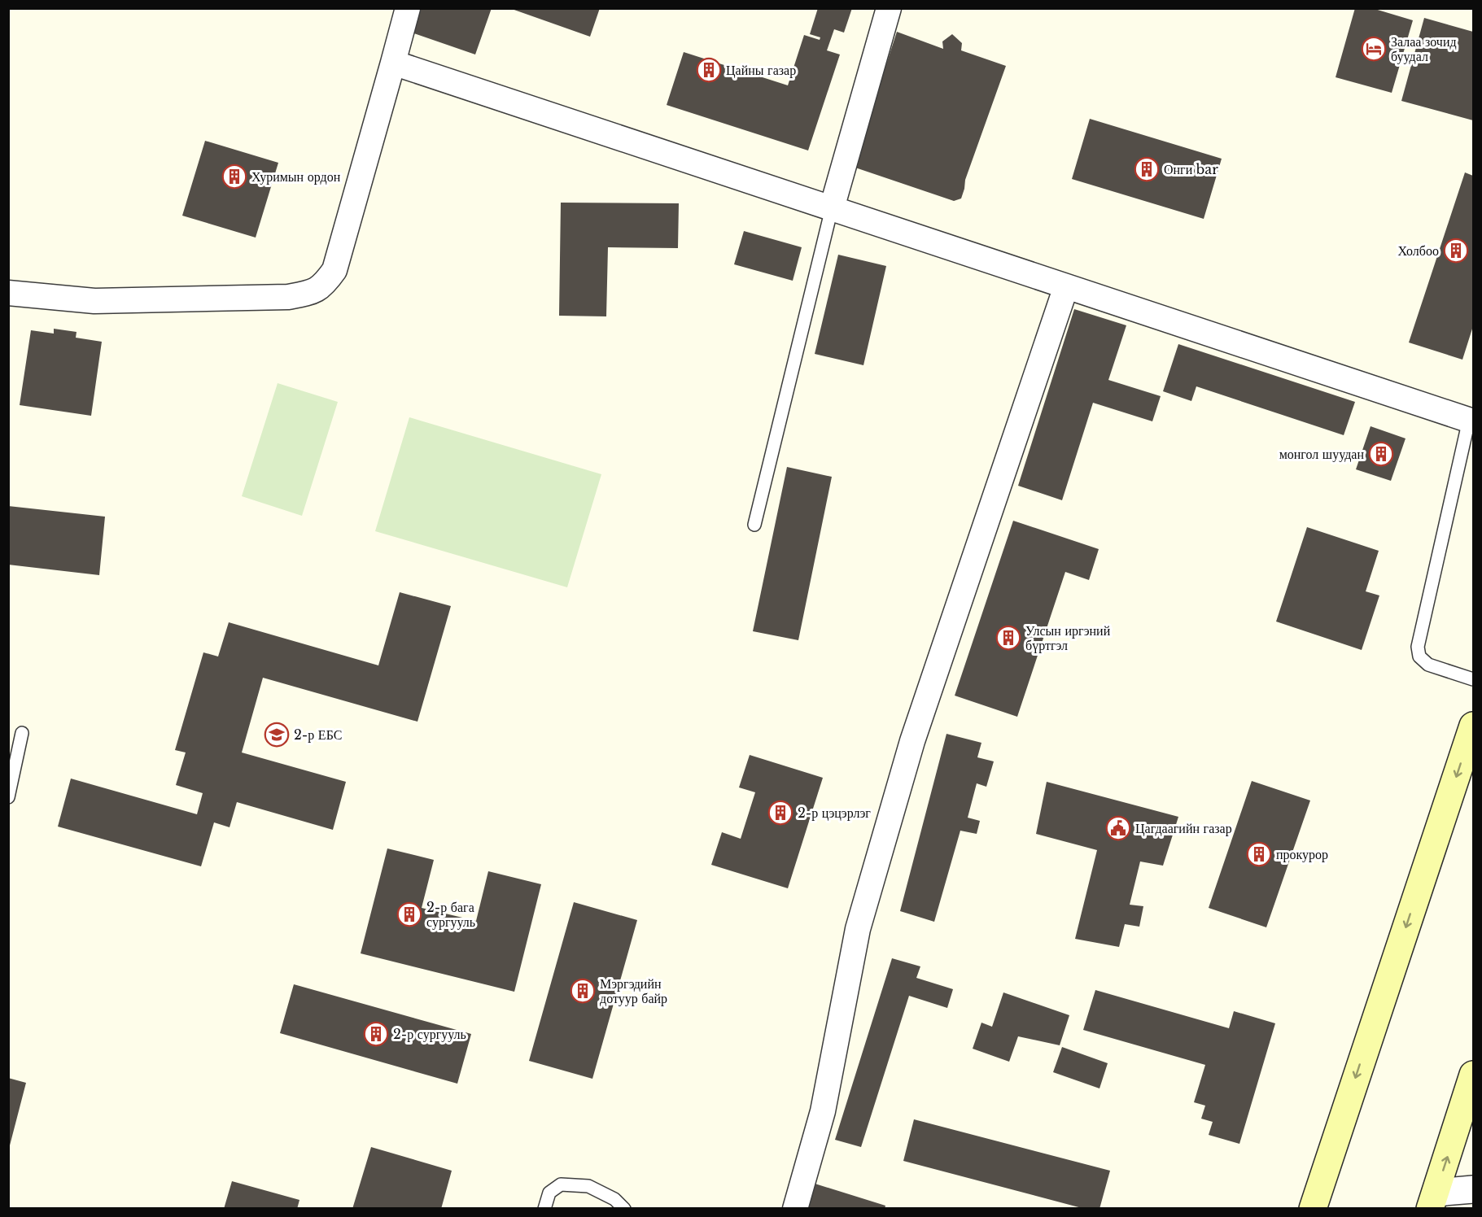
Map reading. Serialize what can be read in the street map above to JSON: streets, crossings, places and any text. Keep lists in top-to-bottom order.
{
  "places": {
    "hotel": ["Залаа зочид буудал"],
    "building": [
      "Цайны газар",
      "Онги bar",
      "Хуримын ордон",
      "Холбоо",
      "монгол шуудан",
      "Улсын иргэний бүртгэл",
      "2-р цэцэрлэг",
      "прокурор",
      "2-р бага сургууль",
      "Мэргэдийн дотуур байр",
      "2-р сургууль"
    ],
    "school or university": ["2-р ЕБС"],
    "public building": ["Цагдаагийн газар"]
  }
}
